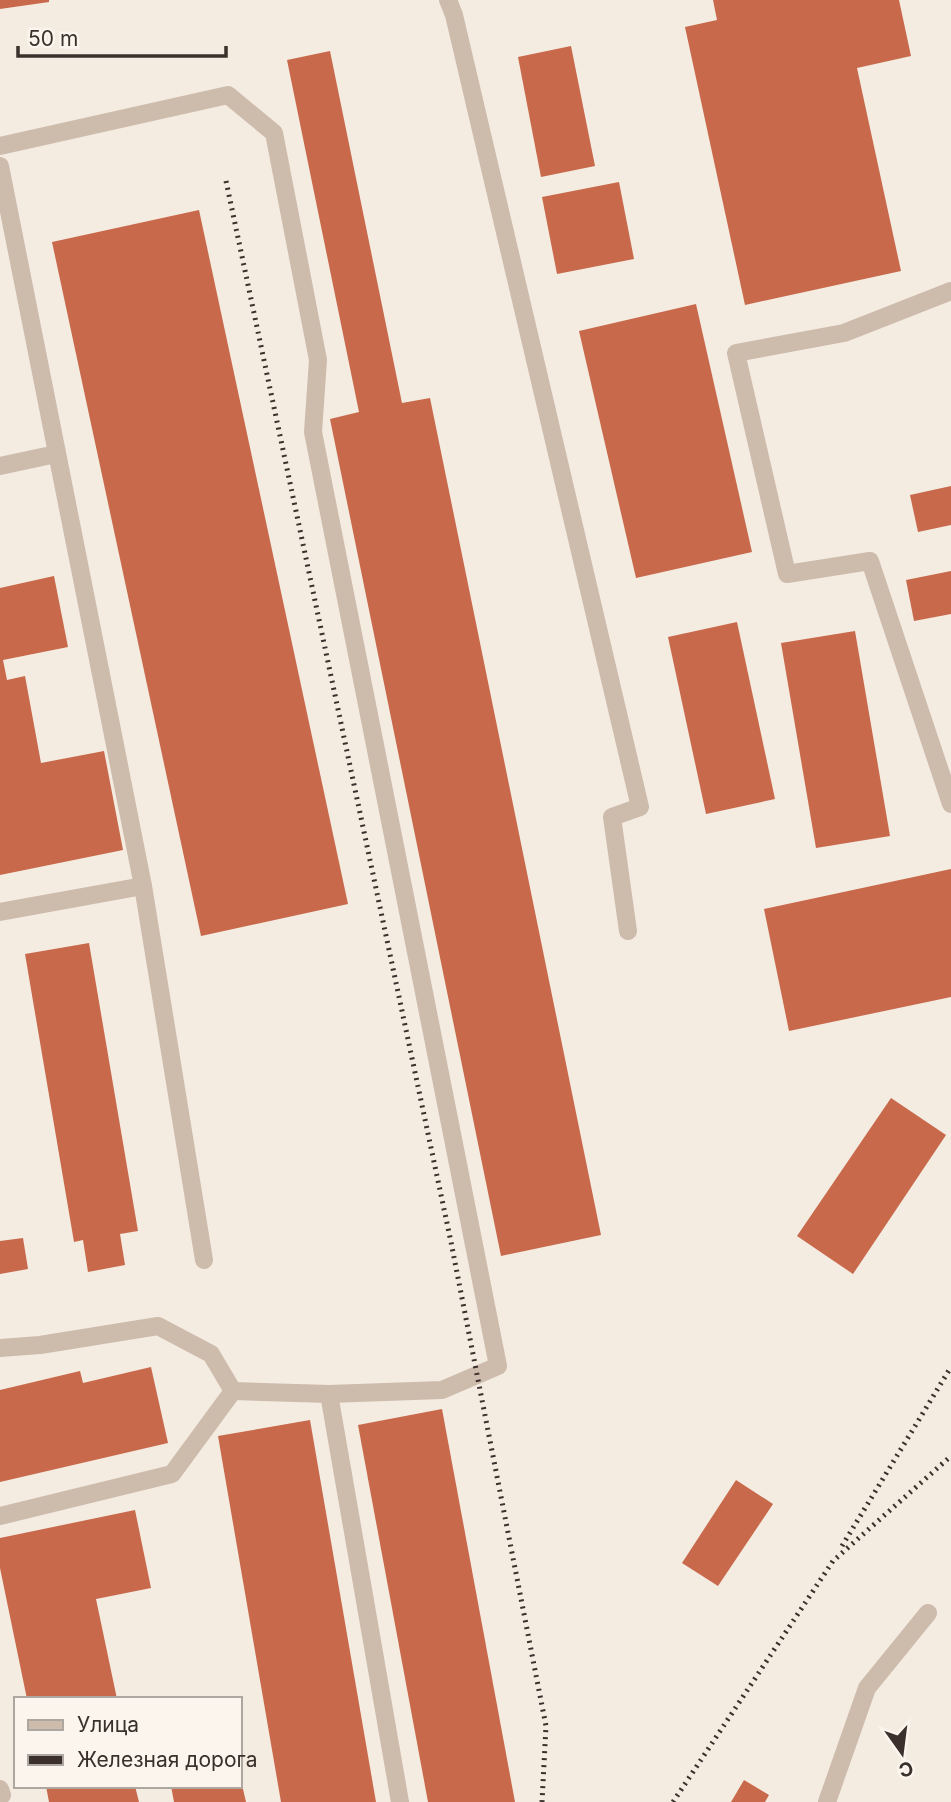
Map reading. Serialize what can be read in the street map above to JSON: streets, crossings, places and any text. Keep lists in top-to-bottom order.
{
  "legend": ["Улица", "Железная дорога"],
  "scale_bar": "50 m",
  "north": "bottom"
}
